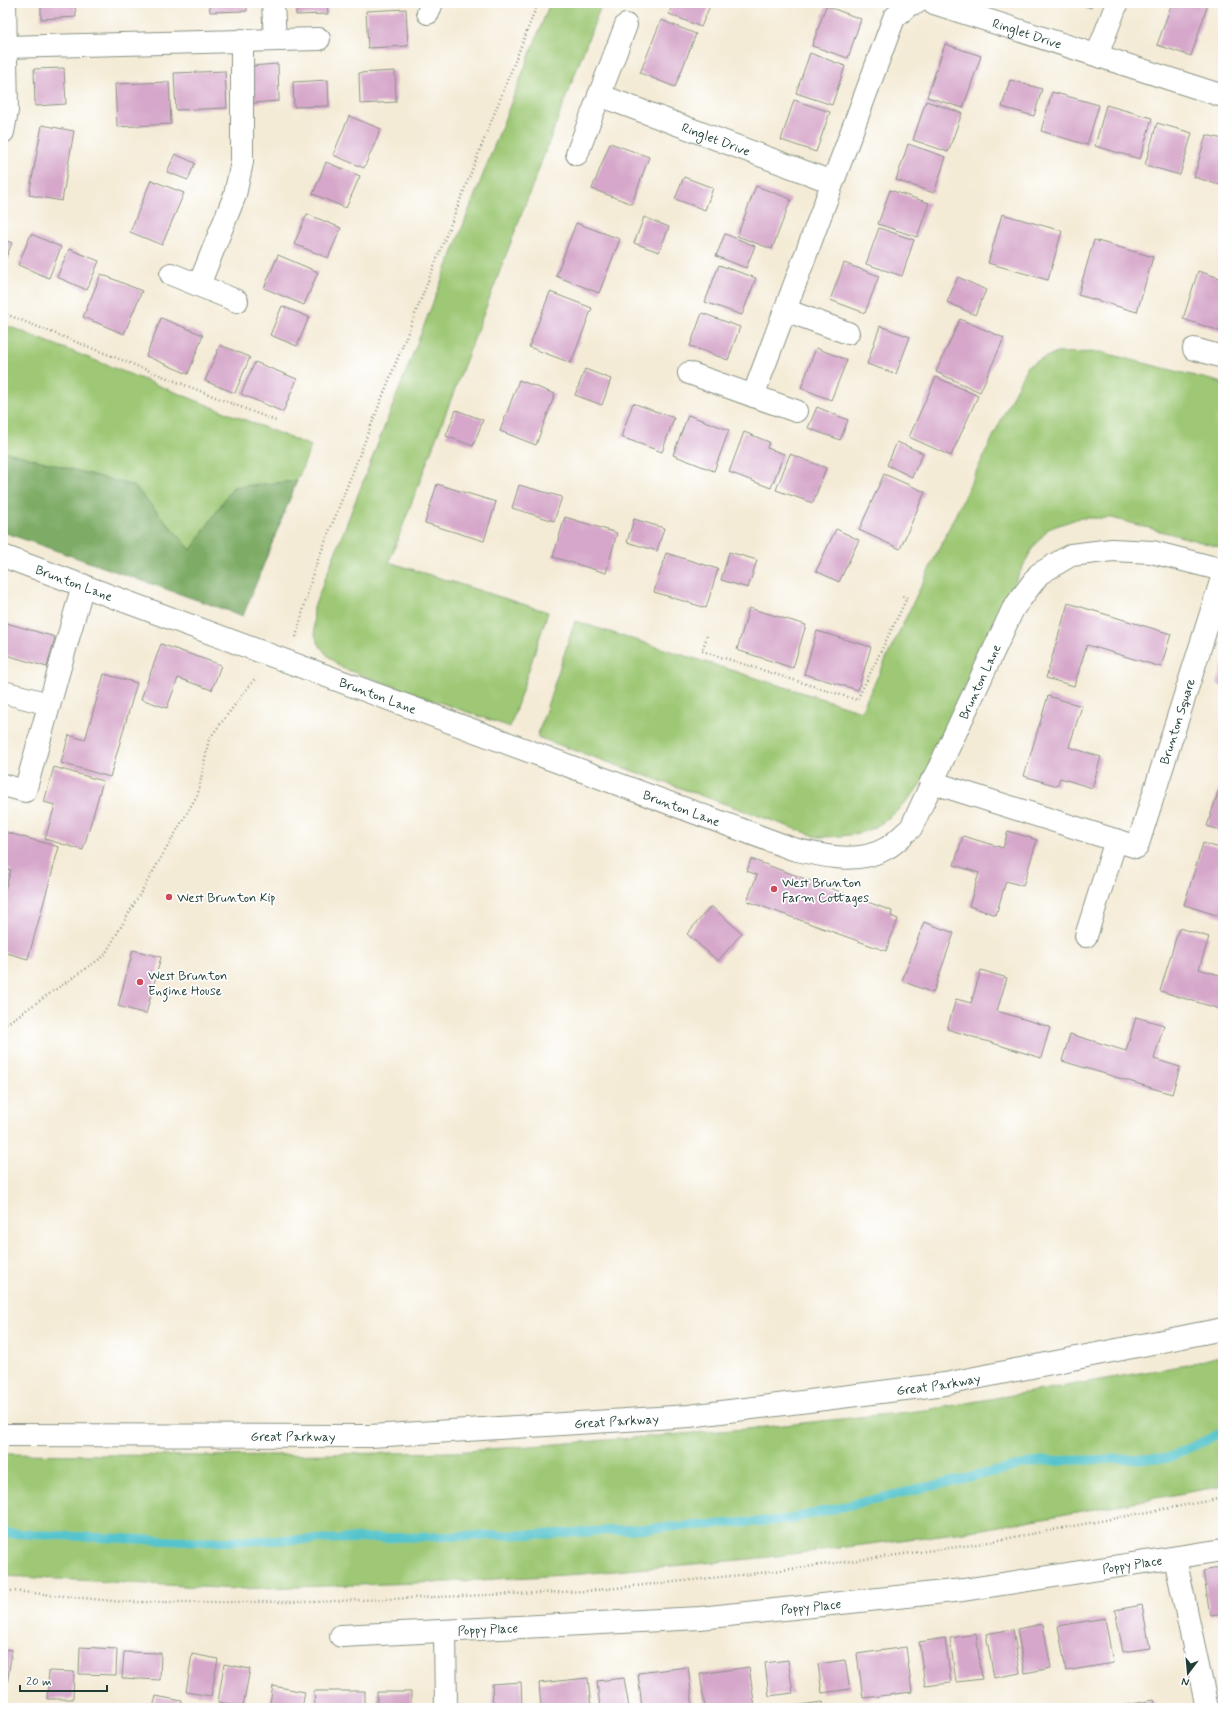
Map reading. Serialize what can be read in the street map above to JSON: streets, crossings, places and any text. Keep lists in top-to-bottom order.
{
  "streets": {
    "street": [
      "Ringlet Drive",
      "Brunton Lane",
      "Brunton Square",
      "Great Parkway",
      "Poppy Place"
    ]
  },
  "crossings": [
    ["Brunton Lane", "Brunton Square"]
  ],
  "places": ["West Brunton Farm Cottages", "West Brunton Kip", "West Brunton Engine House"],
  "scale_bar": "20 m",
  "north": "bottom"
}
